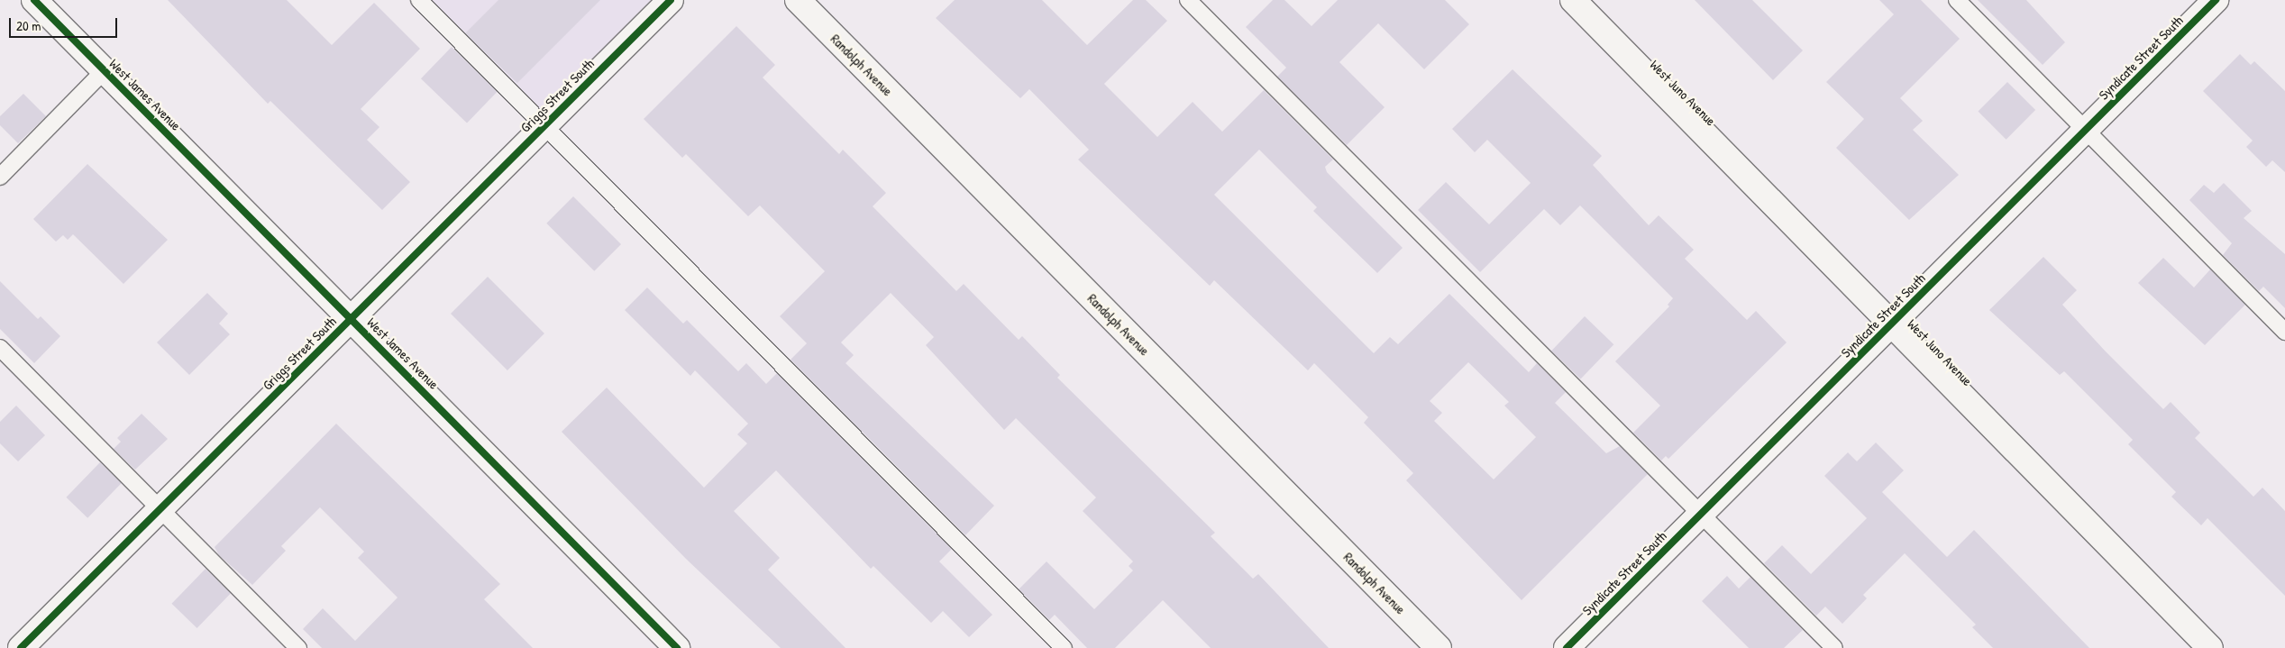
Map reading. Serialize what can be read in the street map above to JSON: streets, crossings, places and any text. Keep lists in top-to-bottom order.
{
  "streets": {
    "street": [
      "Syndicate Street South",
      "Randolph Avenue",
      "West Juno Avenue",
      "West James Avenue",
      "Griggs Street South"
    ]
  },
  "crossings": [
    ["Syndicate Street South", "West Juno Avenue"],
    ["West James Avenue", "Griggs Street South"]
  ],
  "scale_bar": "20 m"
}
